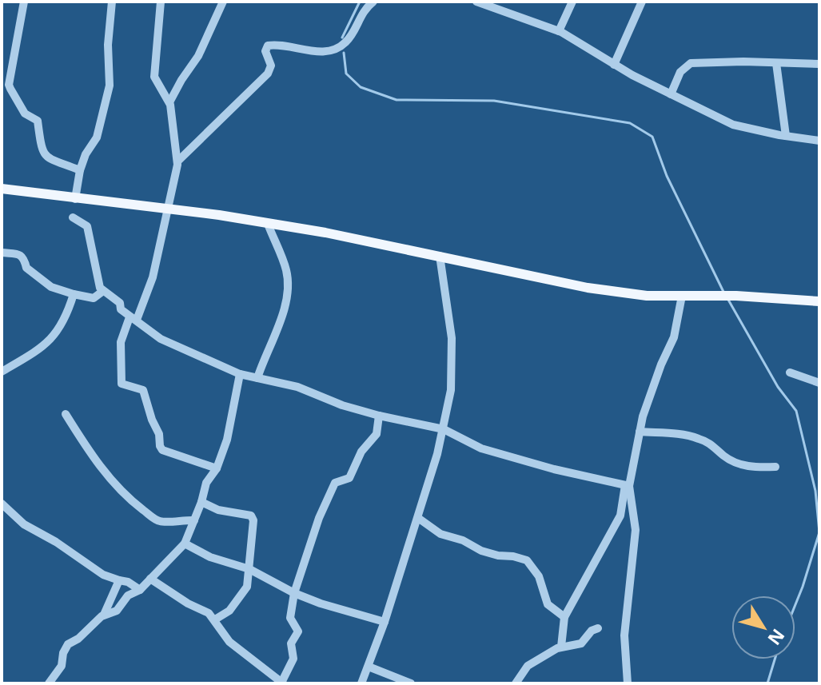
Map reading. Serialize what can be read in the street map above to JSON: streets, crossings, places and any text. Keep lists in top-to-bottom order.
{
  "north": "bottom right"
}
